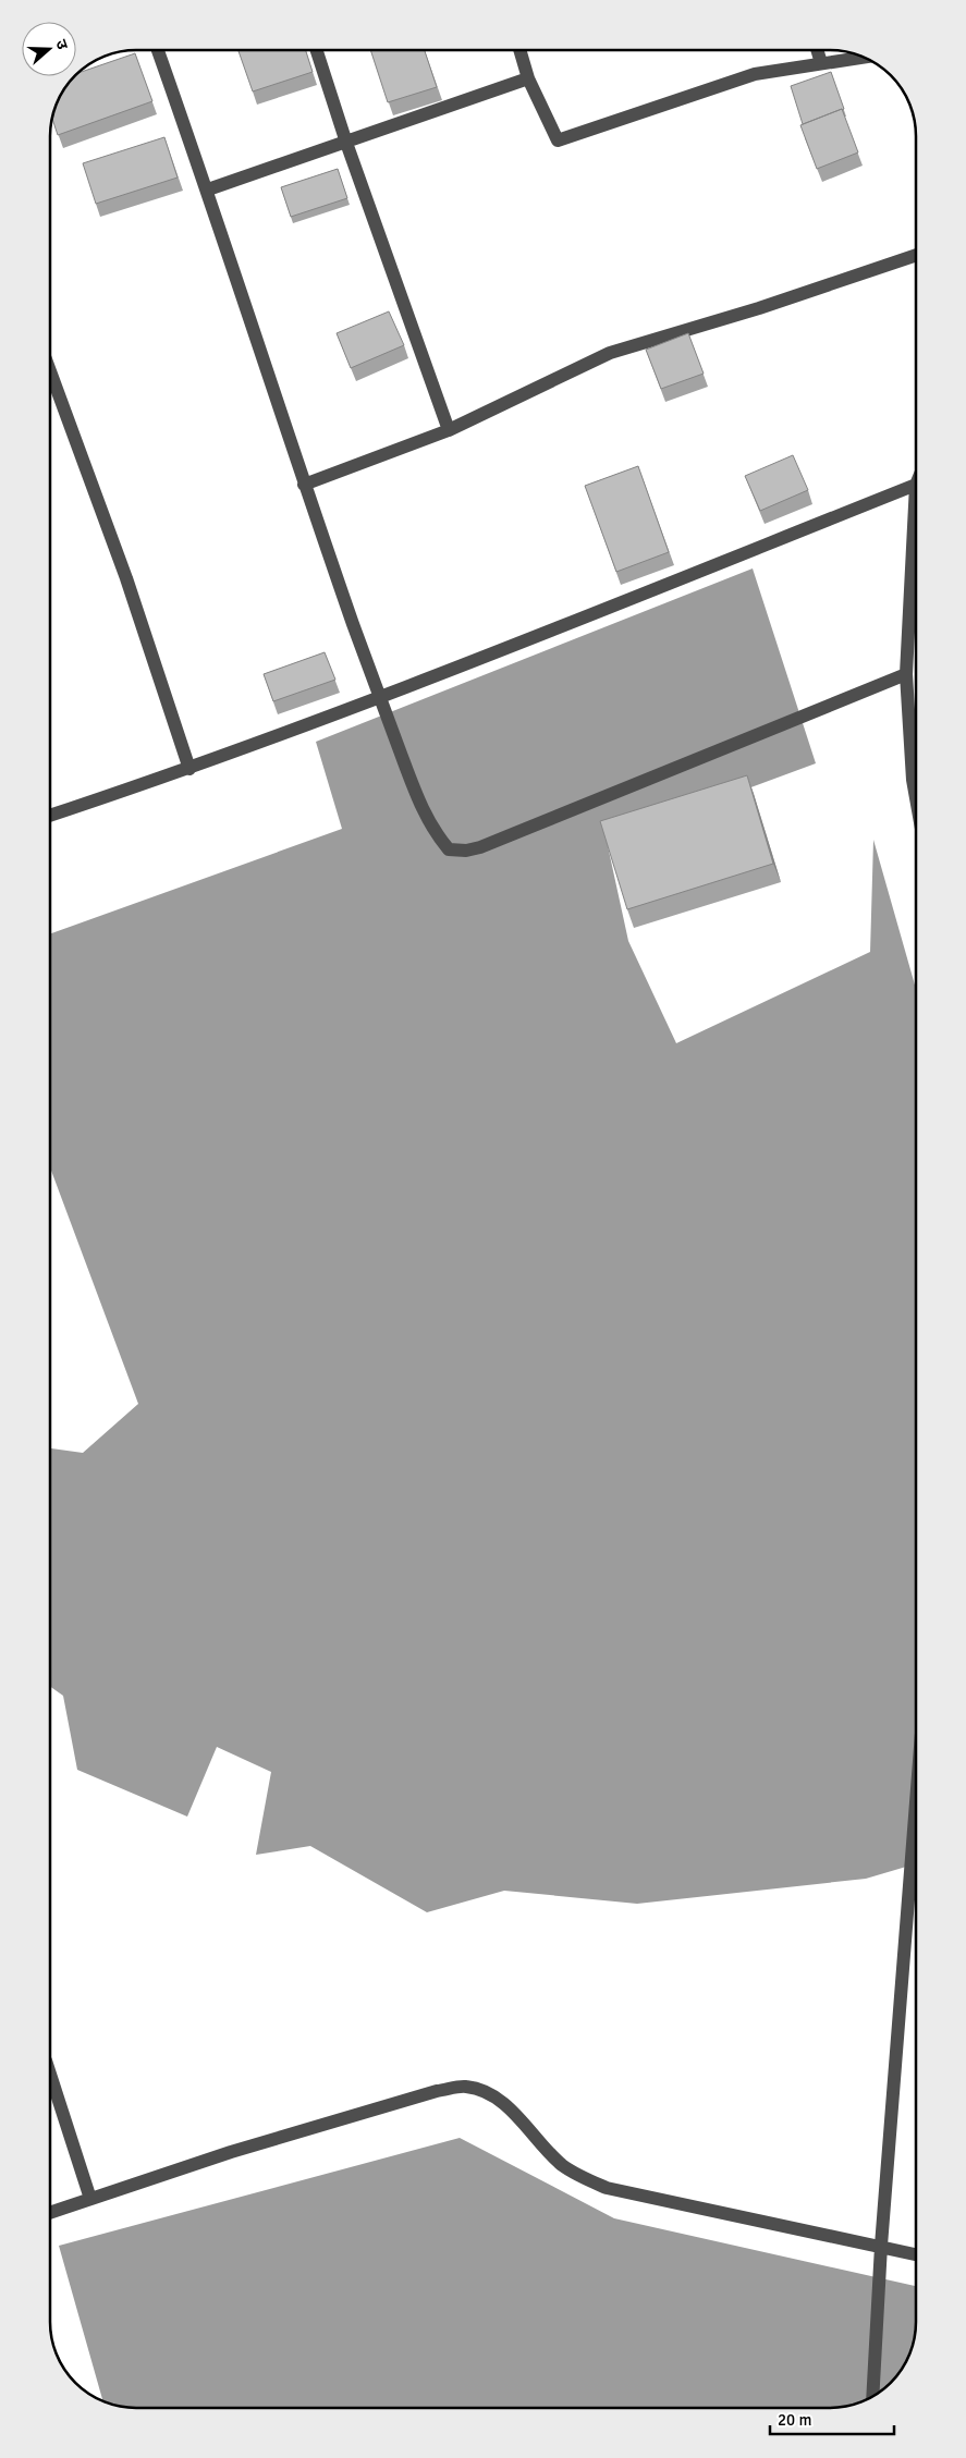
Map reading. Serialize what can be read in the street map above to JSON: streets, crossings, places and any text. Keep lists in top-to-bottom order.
{
  "scale_bar": "20 m",
  "north": "right"
}
